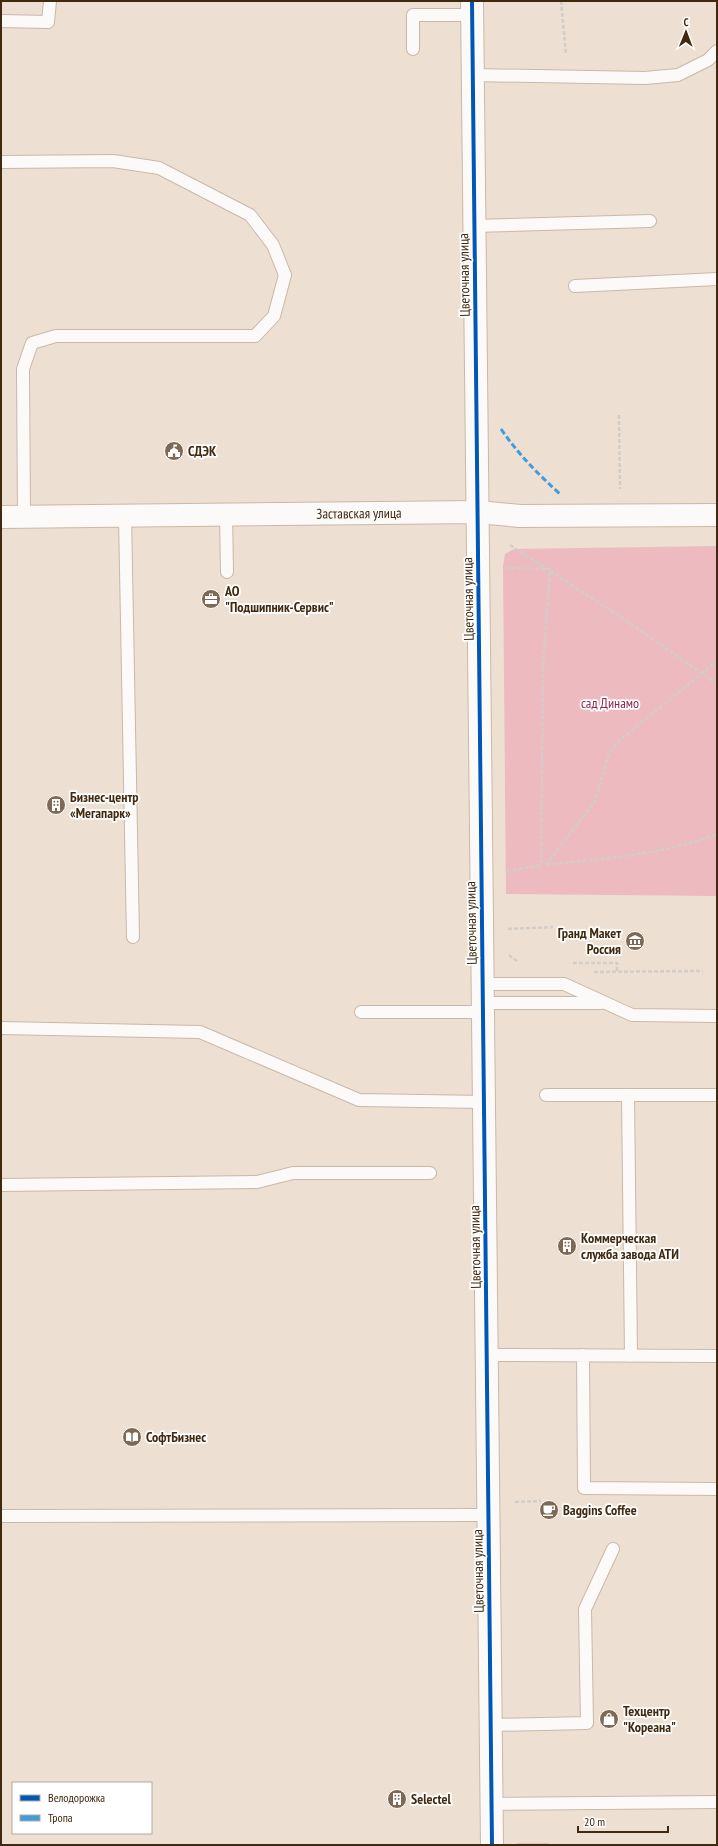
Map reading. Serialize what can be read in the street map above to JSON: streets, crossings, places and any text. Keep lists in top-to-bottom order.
{
  "streets": {
    "street": ["Цветочная улица", "Заставская улица"]
  },
  "crossings": [
    ["Цветочная улица", "Заставская улица"]
  ],
  "parks": ["сад Динамо"],
  "places": {
    "public building": ["СДЭК"],
    "office": ["АО \"Подшипник-Сервис\""],
    "building": ["Бизнес-центр «Мегапарк»", "Коммерческая служба завода АТИ", "Selectel"],
    "museum": ["Гранд Макет Россия"],
    "library": ["СофтБизнес"],
    "cafe": ["Baggins Coffee"],
    "shop": ["Техцентр \"Кореана\""]
  },
  "legend": ["Велодорожка", "Тропа"],
  "scale_bar": "20 m",
  "north": "top"
}
